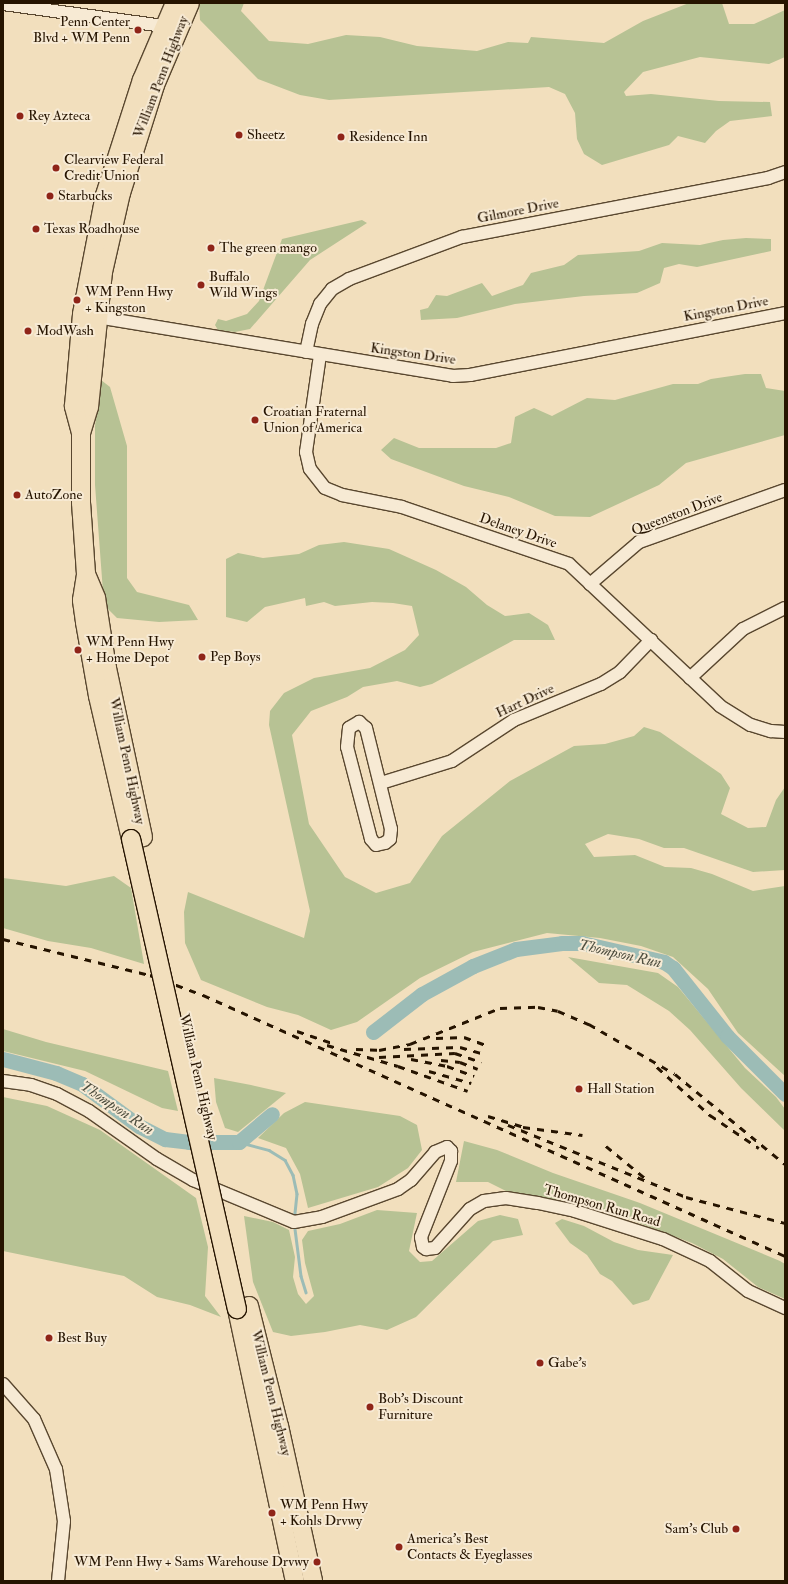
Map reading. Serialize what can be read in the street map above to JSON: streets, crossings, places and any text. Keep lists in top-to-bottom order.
{
  "streets": {
    "highway": ["William Penn Highway"],
    "street": [
      "Gilmore Drive",
      "Kingston Drive",
      "Queenston Drive",
      "Delaney Drive",
      "Hart Drive",
      "Thompson Run Road"
    ]
  },
  "crossings": [
    ["William Penn Highway", "Kingston Drive"],
    ["Gilmore Drive", "Kingston Drive"],
    ["Kingston Drive", "Delaney Drive"],
    ["Queenston Drive", "Delaney Drive"],
    ["Delaney Drive", "Hart Drive"]
  ],
  "water": ["Thompson Run"],
  "places": [
    "Penn Center Blvd + WM Penn",
    "Rey Azteca",
    "Sheetz",
    "Residence Inn",
    "Clearview Federal Credit Union",
    "Starbucks",
    "Texas Roadhouse",
    "The green mango",
    "Buffalo Wild Wings",
    "WM Penn Hwy + Kingston",
    "ModWash",
    "Croatian Fraternal Union of America",
    "AutoZone",
    "WM Penn Hwy + Home Depot",
    "Pep Boys",
    "Hall Station",
    "Best Buy",
    "Gabe's",
    "Bob’s Discount Furniture",
    "WM Penn Hwy + Kohls Drvwy",
    "Sam's Club",
    "America's Best Contacts & Eyeglasses",
    "WM Penn Hwy + Sams Warehouse Drvwy"
  ]
}
